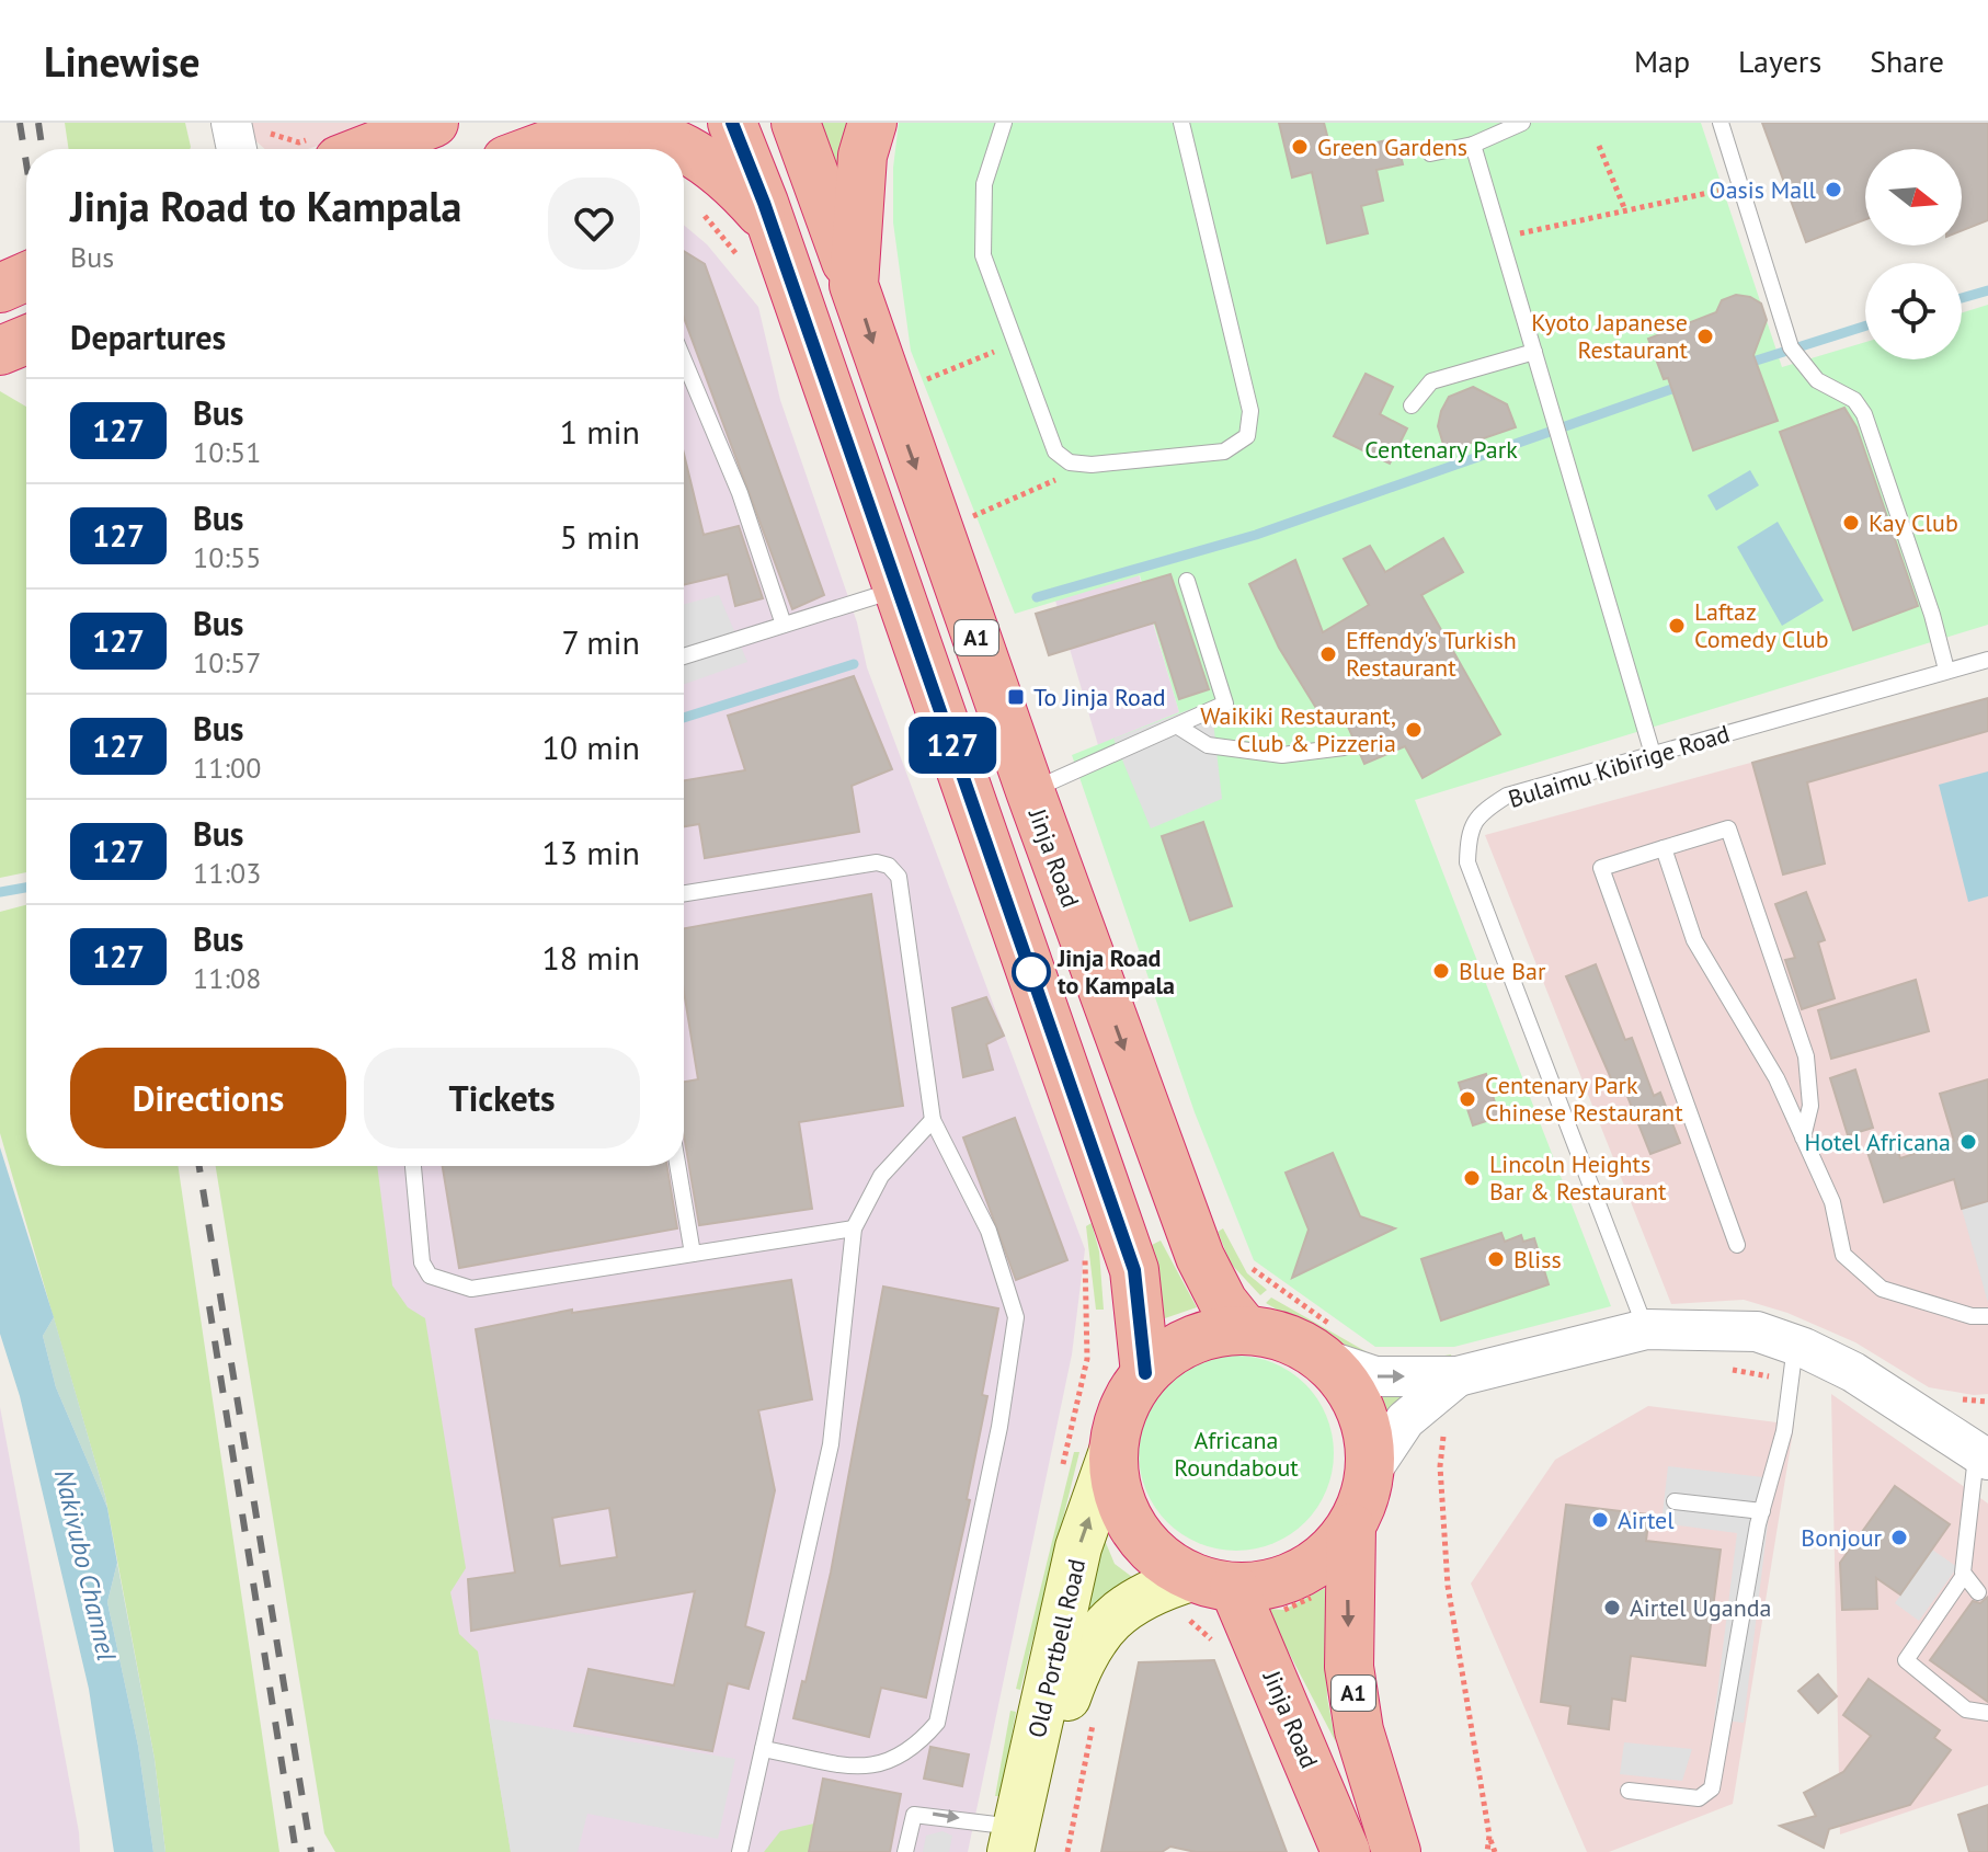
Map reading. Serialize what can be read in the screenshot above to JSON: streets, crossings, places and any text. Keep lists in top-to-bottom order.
{
  "streets": {
    "highway": ["A1", "Jinja Road"],
    "main road": ["Old Portbell Road"],
    "lane": ["Bulaimu Kibirige Road"]
  },
  "crossings": [
    ["A1", "Jinja Road"],
    ["A1", "Old Portbell Road"],
    ["Jinja Road", "Old Portbell Road"]
  ],
  "one_way": ["Old Portbell Road"],
  "water": ["Nakivubo Channel"],
  "parks": ["Centenary Park", "Africana Roundabout"],
  "places": {
    "other": [
      "Green Gardens",
      "Oasis Mall",
      "Kyoto Japanese Restaurant",
      "Kay Club",
      "Laftaz Comedy Club",
      "Effendy's Turkish Restaurant",
      "Waikiki Restaurant, Club & Pizzeria",
      "Blue Bar",
      "Jinja Road to Kampala",
      "Centenary Park Chinese Restaurant",
      "Hotel Africana",
      "Lincoln Heights Bar & Restaurant",
      "Bliss",
      "Airtel",
      "Bonjour",
      "Airtel Uganda"
    ],
    "transit": ["To Jinja Road"]
  },
  "lines": ["bus line 127"],
  "north": "right",
  "page": {
    "header": "Linewise",
    "nav": ["Map", "Layers", "Share"],
    "on_map": "127",
    "heading": [
      ["Jinja Road to Kampala", "Bus"],
      "Departures"
    ],
    "list": [
      {
        "mark": "127",
        "name": "Bus",
        "note": "10:51",
        "value": "1 min"
      },
      {
        "mark": "127",
        "name": "Bus",
        "note": "10:55",
        "value": "5 min"
      },
      {
        "mark": "127",
        "name": "Bus",
        "note": "10:57",
        "value": "7 min"
      },
      {
        "mark": "127",
        "name": "Bus",
        "note": "11:00",
        "value": "10 min"
      },
      {
        "mark": "127",
        "name": "Bus",
        "note": "11:03",
        "value": "13 min"
      },
      {
        "mark": "127",
        "name": "Bus",
        "note": "11:08",
        "value": "18 min"
      }
    ],
    "buttons": ["Directions", "Tickets"]
  }
}
